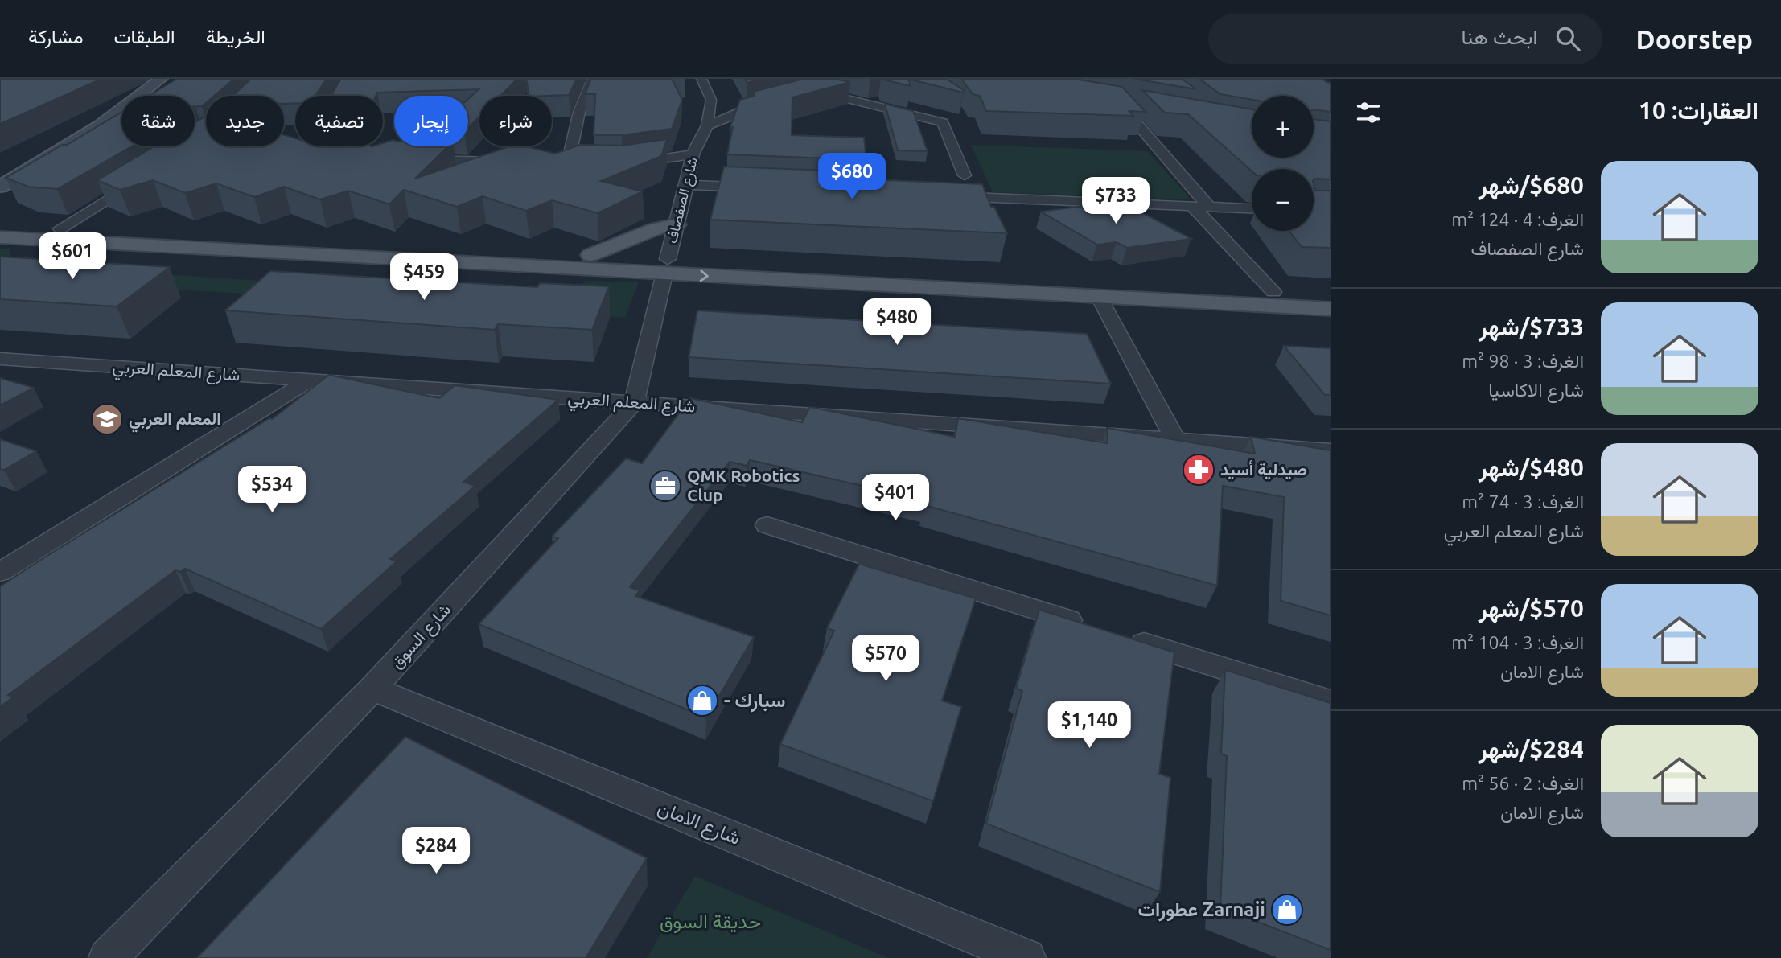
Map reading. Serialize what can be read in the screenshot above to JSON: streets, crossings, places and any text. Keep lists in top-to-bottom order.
{
  "streets": {
    "street": [
      "شارع الصفصاف",
      "شارع المعلم العربي",
      "شارع السوق",
      "شارع الامان"
    ]
  },
  "crossings": [
    ["شارع الصفصاف", "شارع السوق"],
    ["شارع المعلم العربي", "شارع السوق"],
    ["شارع السوق", "شارع الامان"]
  ],
  "parks": ["حديقة السوق"],
  "places": {
    "school or university": ["المعلم العربي"],
    "pharmacy": ["صيدلية أسيد"],
    "office": ["QMK Robotics Clup"],
    "shop": ["- سبارك", "عطورات Zarnaji"]
  },
  "page": {
    "header": "Doorstep",
    "search": "ابحث هنا",
    "nav": ["الخريطة", "الطبقات", "مشاركة"],
    "heading": "العقارات: 10",
    "map_buttons": ["+", "−"],
    "chip": [
      "شراء",
      "إيجار",
      "تصفية",
      "جديد",
      "شقة"
    ],
    "list": [
      {
        "name": "$680/شهر",
        "note": "الغرف: 4 · 124 m² · شارع الصفصاف"
      },
      {
        "name": "$733/شهر",
        "note": "الغرف: 3 · 98 m² · شارع الاكاسيا"
      },
      {
        "name": "$480/شهر",
        "note": "الغرف: 3 · 74 m² · شارع المعلم العربي"
      },
      {
        "name": "$570/شهر",
        "note": "الغرف: 3 · 104 m² · شارع الامان"
      },
      {
        "name": "$284/شهر",
        "note": "الغرف: 2 · 56 m² · شارع الامان"
      }
    ],
    "price": [
      "$680",
      "$733",
      "$601",
      "$459",
      "$480",
      "$534",
      "$401",
      "$570",
      "$1,140",
      "$284"
    ]
  }
}
